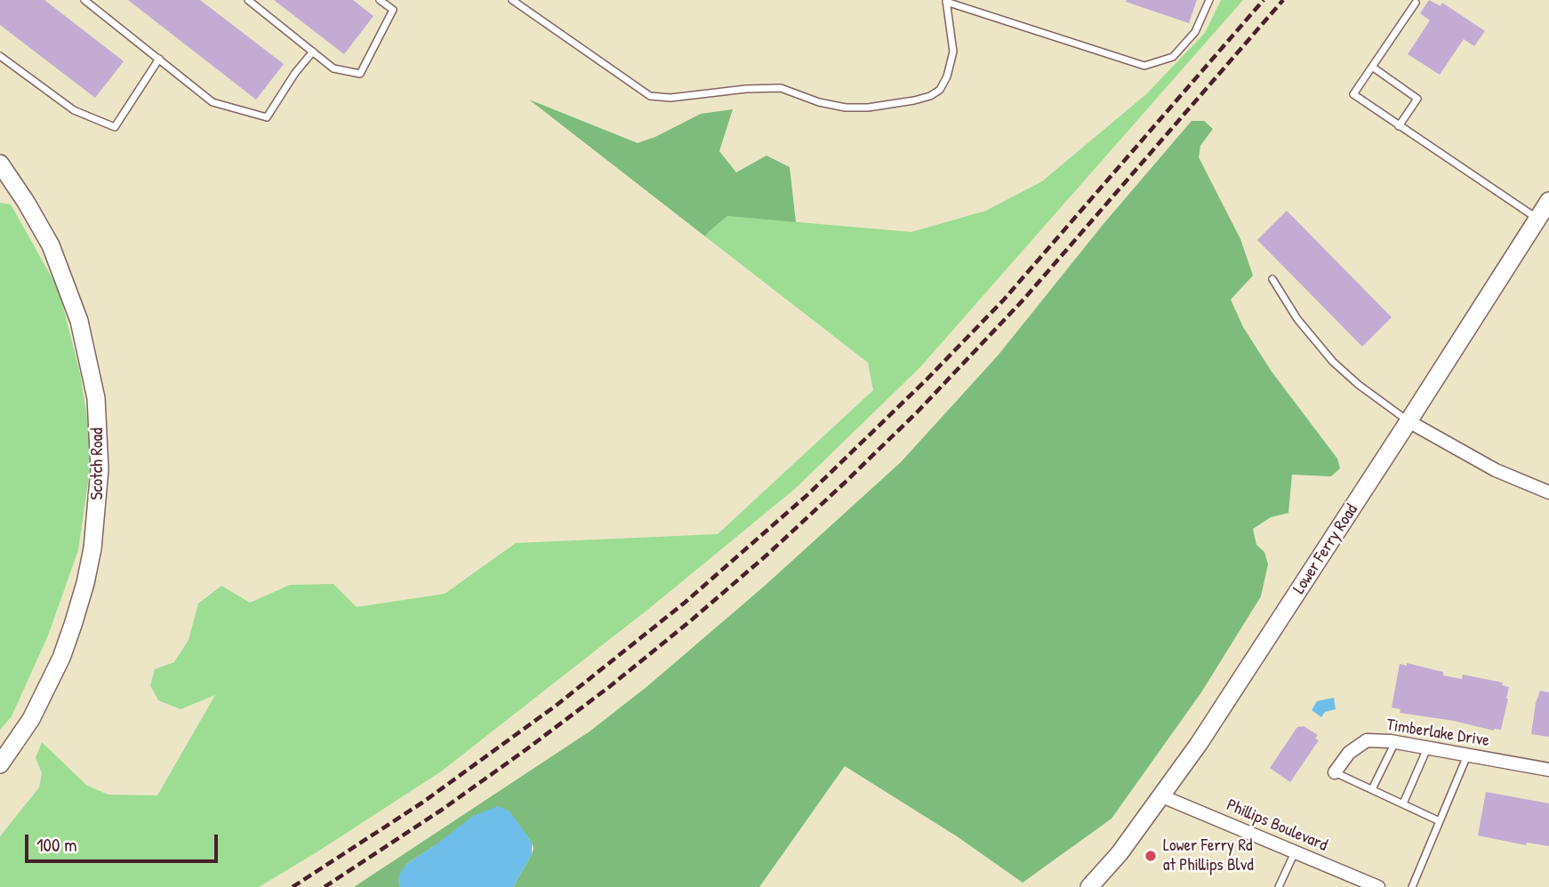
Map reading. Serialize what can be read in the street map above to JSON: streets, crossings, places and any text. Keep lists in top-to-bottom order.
{
  "streets": {
    "street": [
      "Scotch Road",
      "Lower Ferry Road",
      "Timberlake Drive",
      "Phillips Boulevard"
    ]
  },
  "crossings": [
    ["Lower Ferry Road", "Phillips Boulevard"]
  ],
  "places": ["Lower Ferry Rd at Phillips Blvd"],
  "scale_bar": "100 m"
}
